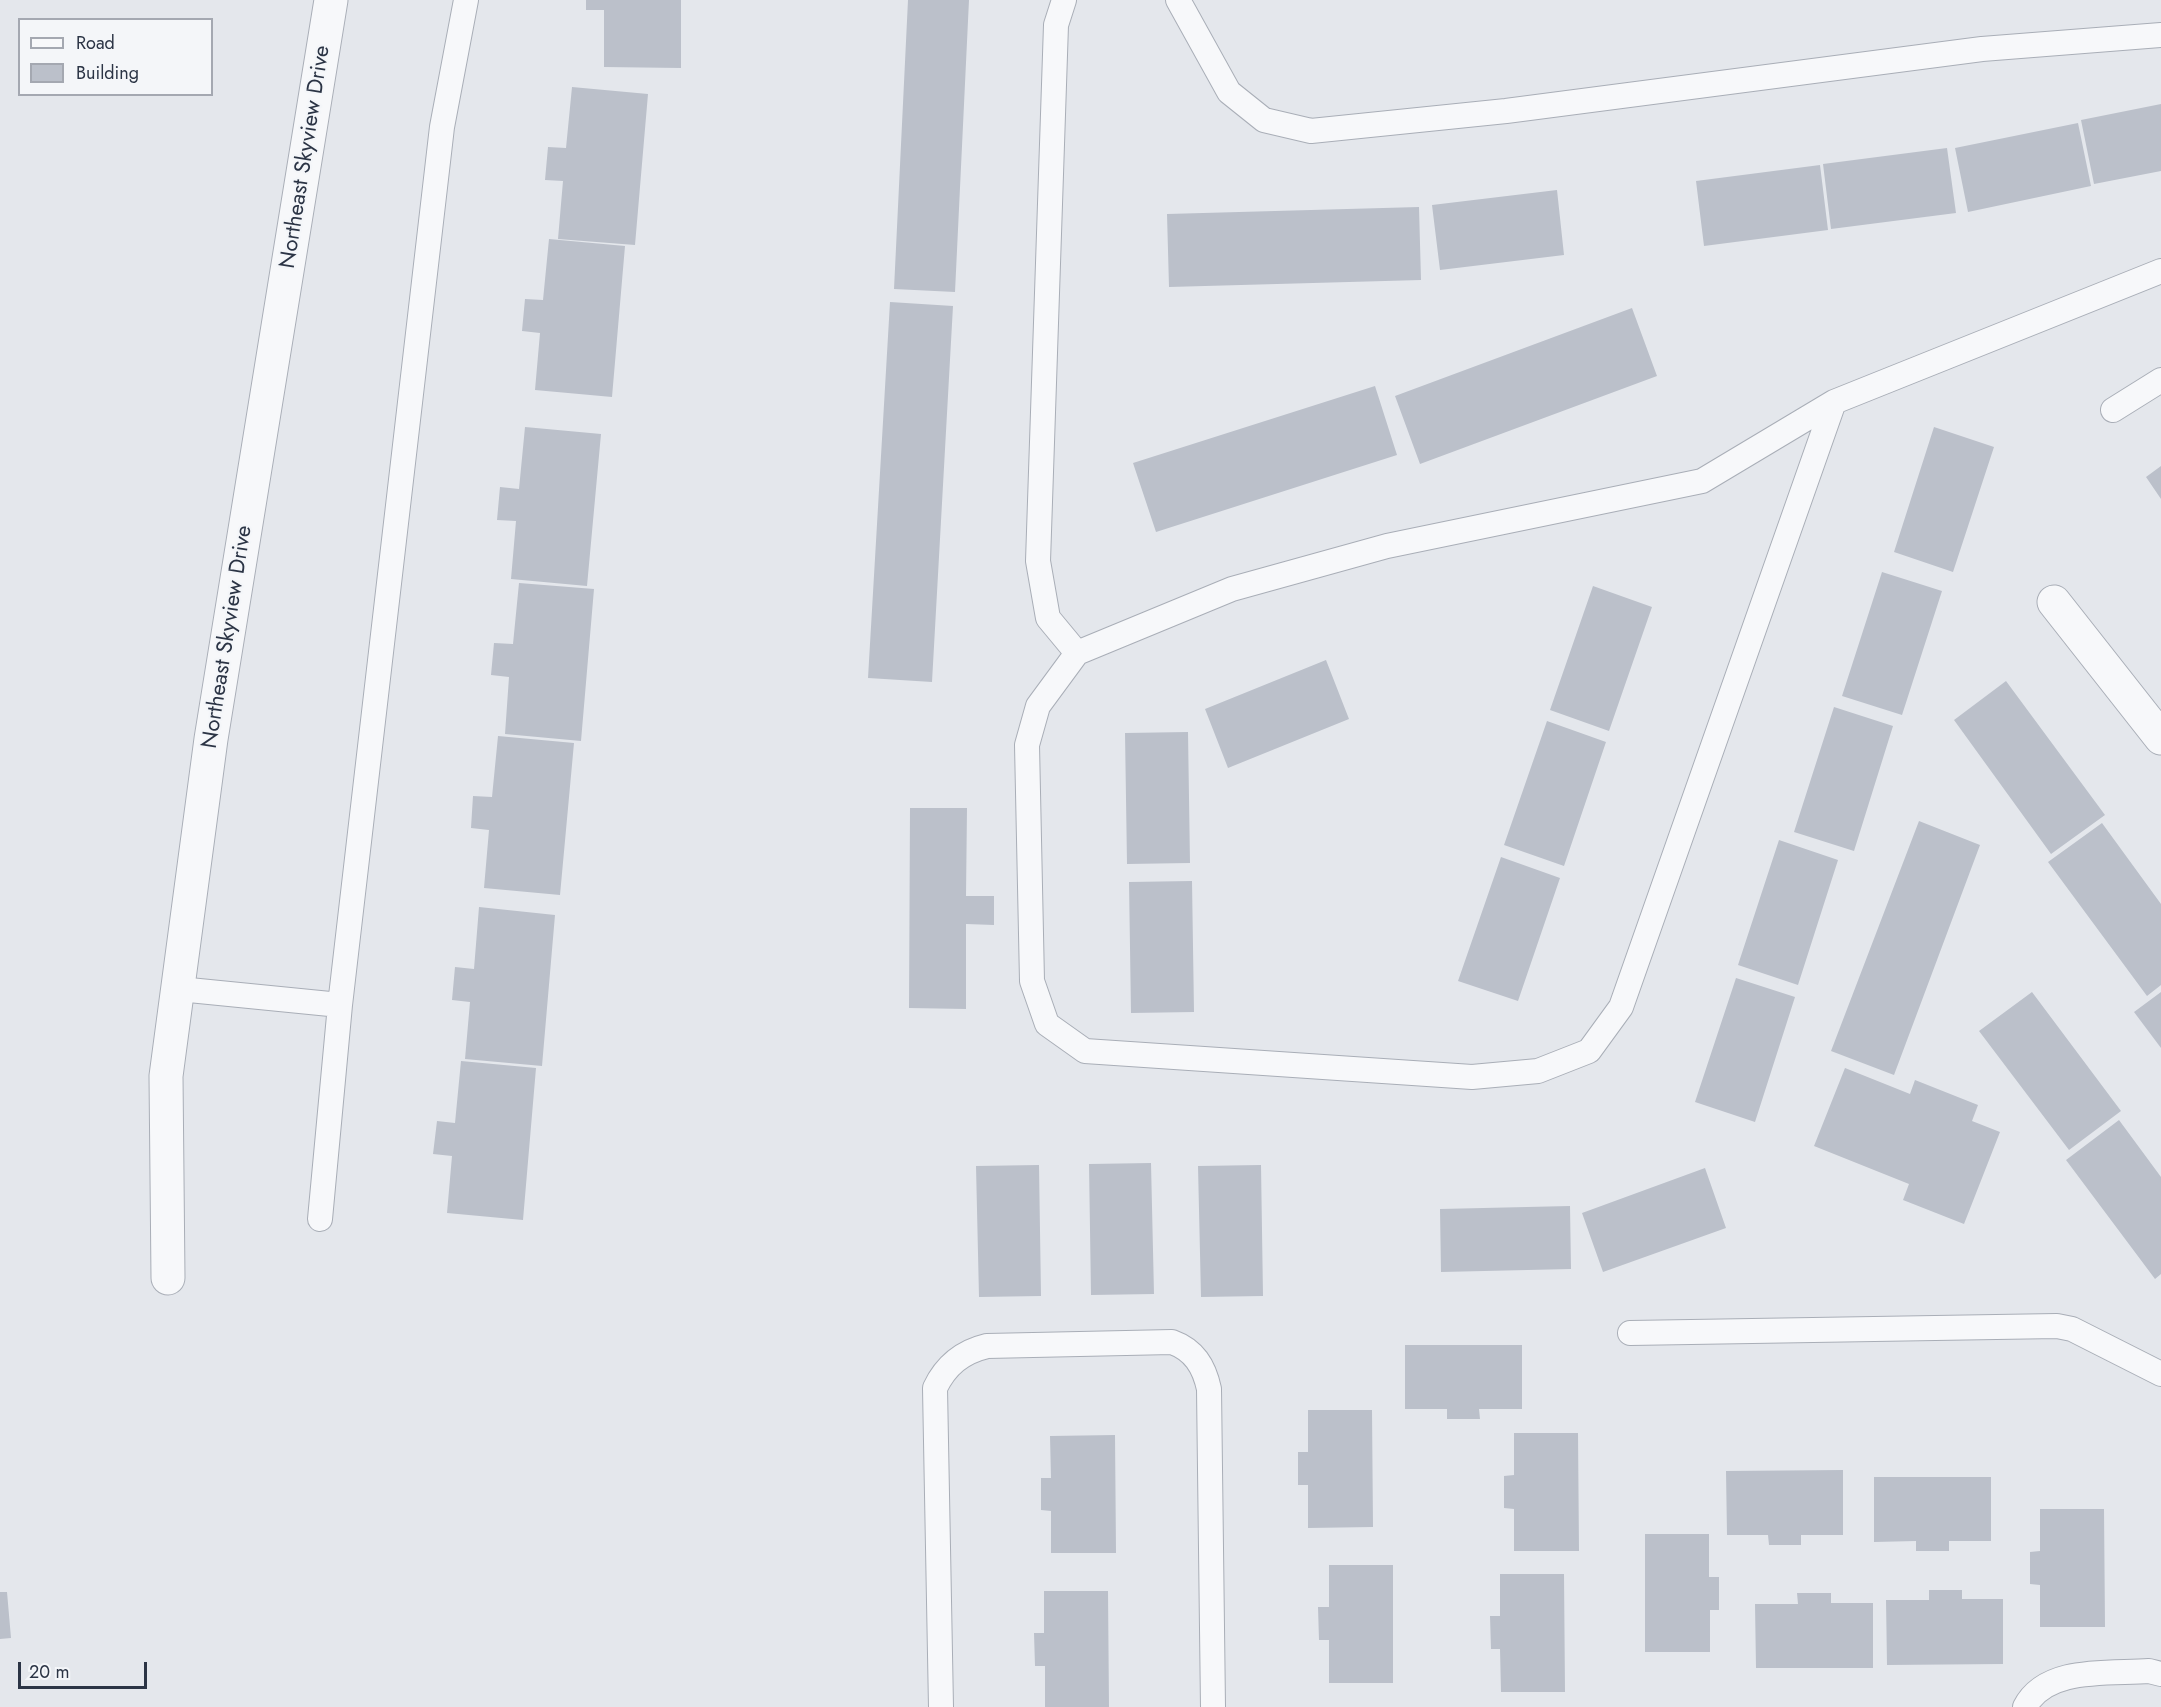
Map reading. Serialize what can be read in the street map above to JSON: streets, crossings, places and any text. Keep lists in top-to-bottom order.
{
  "streets": {
    "street": ["Northeast Skyview Drive"]
  },
  "legend": ["Road", "Building"],
  "scale_bar": "20 m"
}
